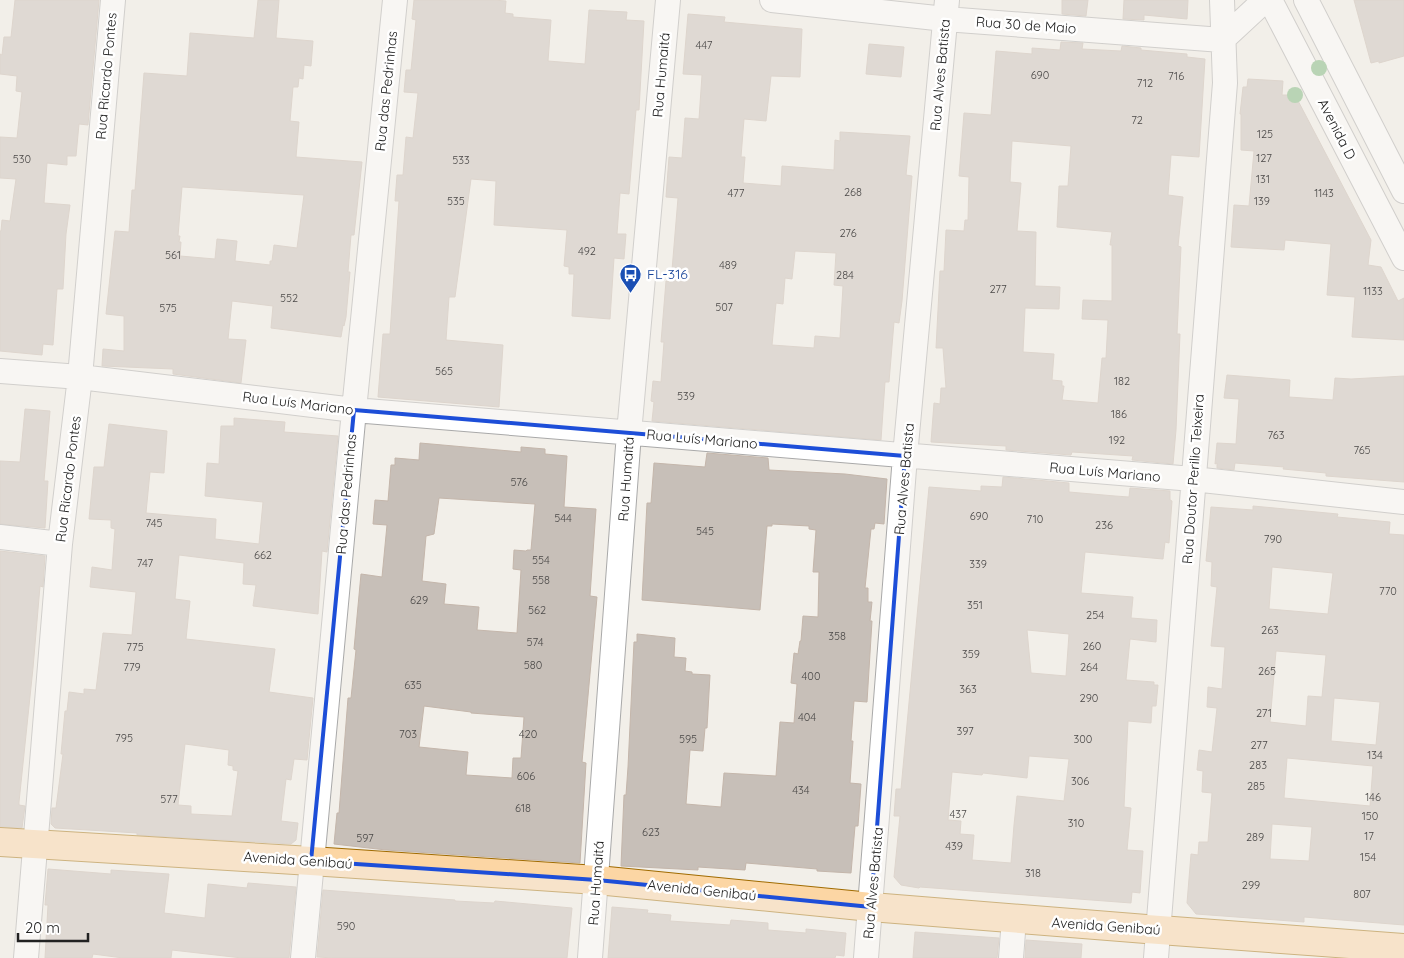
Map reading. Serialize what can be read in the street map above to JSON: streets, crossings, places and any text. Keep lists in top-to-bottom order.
{
  "streets": {
    "main road": ["Avenida Genibaú"],
    "street": [
      "Rua 30 de Maio",
      "Rua Humaitá",
      "Rua Alves Batista",
      "Rua Ricardo Pontes",
      "Rua das Pedrinhas",
      "Avenida D",
      "Rua Luís Mariano",
      "Rua Doutor Perilio Teixeira"
    ]
  },
  "crossings": [
    ["Rua 30 de Maio", "Rua Alves Batista"],
    ["Rua 30 de Maio", "Rua Doutor Perilio Teixeira"],
    ["Rua Humaitá", "Rua Luís Mariano"],
    ["Rua Humaitá", "Avenida Genibaú"],
    ["Rua Alves Batista", "Rua Luís Mariano"],
    ["Rua Alves Batista", "Avenida Genibaú"],
    ["Rua Ricardo Pontes", "Rua Luís Mariano"],
    ["Rua Ricardo Pontes", "Avenida Genibaú"],
    ["Rua das Pedrinhas", "Rua Luís Mariano"],
    ["Rua das Pedrinhas", "Avenida Genibaú"],
    ["Rua Luís Mariano", "Rua Doutor Perilio Teixeira"],
    ["Rua Doutor Perilio Teixeira", "Avenida Genibaú"]
  ],
  "places": {
    "bus stop": ["FL-316"]
  },
  "house_numbers": [
    "447",
    "690",
    "716",
    "712",
    "72",
    "125",
    "127",
    "530",
    "533",
    "131",
    "268",
    "477",
    "1143",
    "535",
    "139",
    "276",
    "492",
    "561",
    "489",
    "284",
    "277",
    "1133",
    "552",
    "507",
    "575",
    "565",
    "182",
    "539",
    "186",
    "763",
    "192",
    "765",
    "576",
    "690",
    "544",
    "710",
    "745",
    "236",
    "545",
    "790",
    "662",
    "554",
    "747",
    "339",
    "558",
    "770",
    "629",
    "351",
    "562",
    "254",
    "263",
    "358",
    "574",
    "260",
    "775",
    "359",
    "580",
    "779",
    "264",
    "265",
    "400",
    "635",
    "363",
    "290",
    "271",
    "404",
    "397",
    "703",
    "420",
    "795",
    "595",
    "300",
    "277",
    "134",
    "283",
    "606",
    "306",
    "285",
    "434",
    "146",
    "577",
    "618",
    "437",
    "150",
    "310",
    "623",
    "17",
    "289",
    "597",
    "439",
    "154",
    "318",
    "299",
    "807",
    "590"
  ],
  "scale_bar": "20 m"
}
